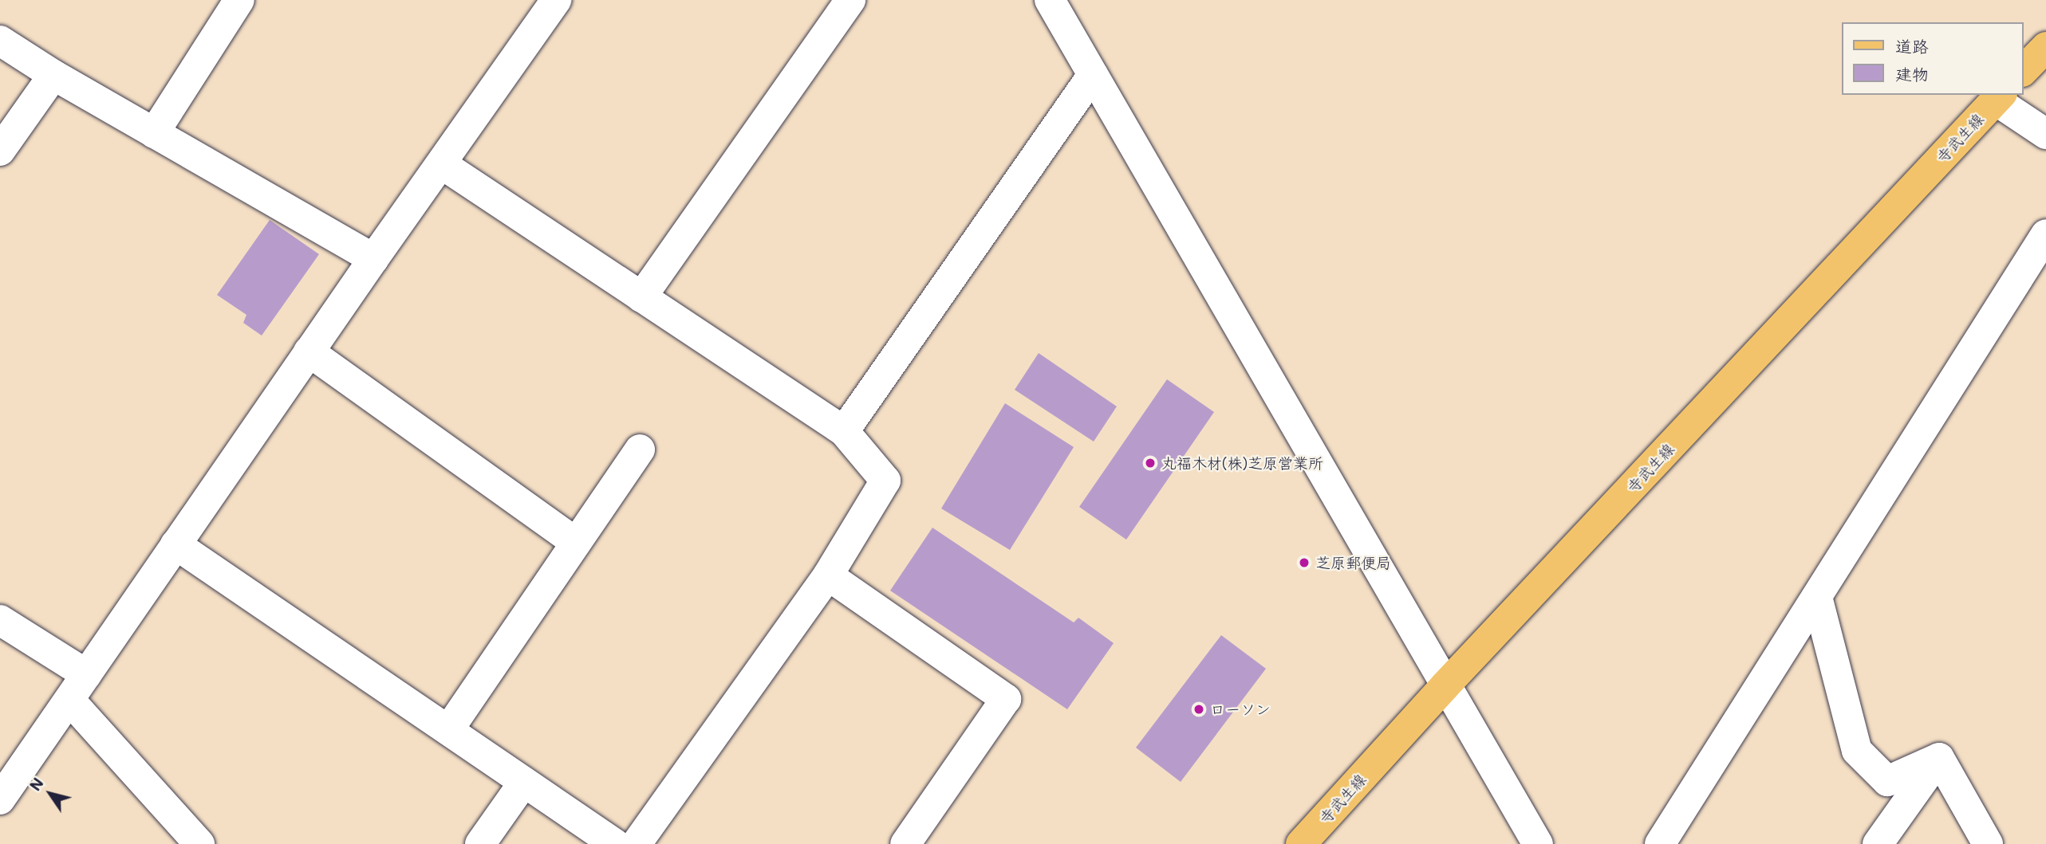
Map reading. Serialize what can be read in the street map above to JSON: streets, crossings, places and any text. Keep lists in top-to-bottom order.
{
  "streets": {
    "main road": ["寺武生線"]
  },
  "places": ["丸福木材(株)芝原営業所", "芝原郵便局", "ローソン"],
  "legend": ["道路", "建物"],
  "north": "top left"
}
